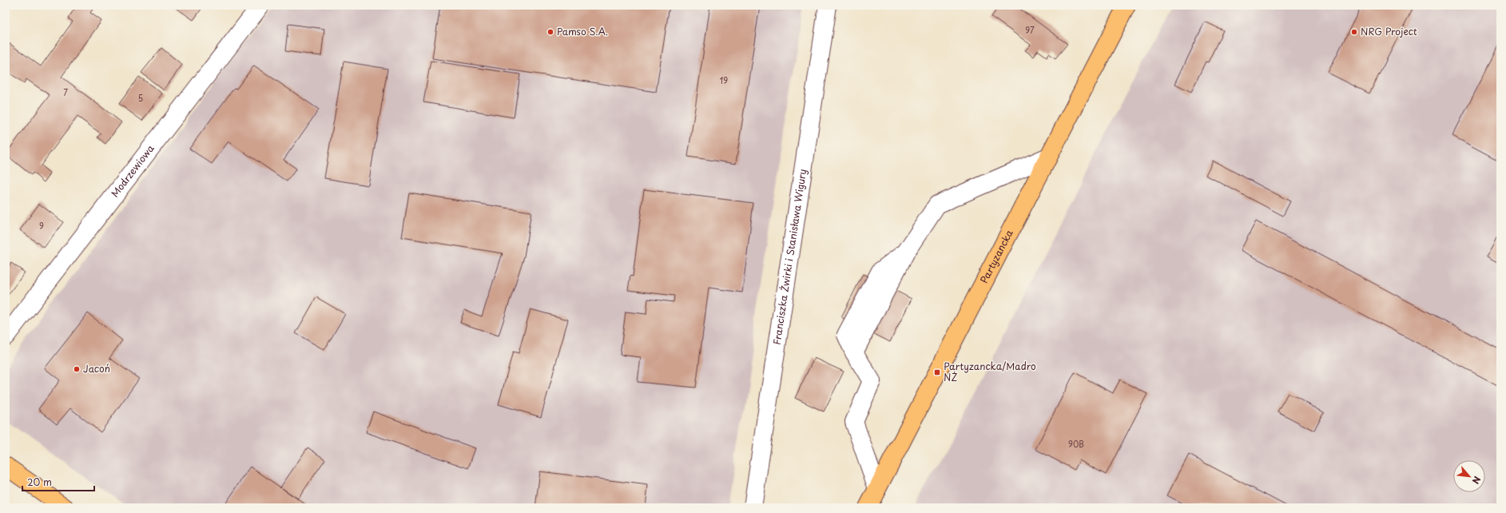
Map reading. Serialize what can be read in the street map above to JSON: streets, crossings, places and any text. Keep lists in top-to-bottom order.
{
  "streets": {
    "main road": ["Partyzancka"],
    "street": ["Modrzewiowa", "Franciszka Żwirki i Stanisława Wigury"]
  },
  "places": {
    "other": ["Pamso S.A.", "NRG Project", "Jacoń"],
    "transit": ["Partyzancka/Madro NŻ"]
  },
  "house_numbers": [
    "97",
    "19",
    "7",
    "5",
    "9",
    "90B"
  ],
  "scale_bar": "20 m",
  "north": "bottom right"
}
